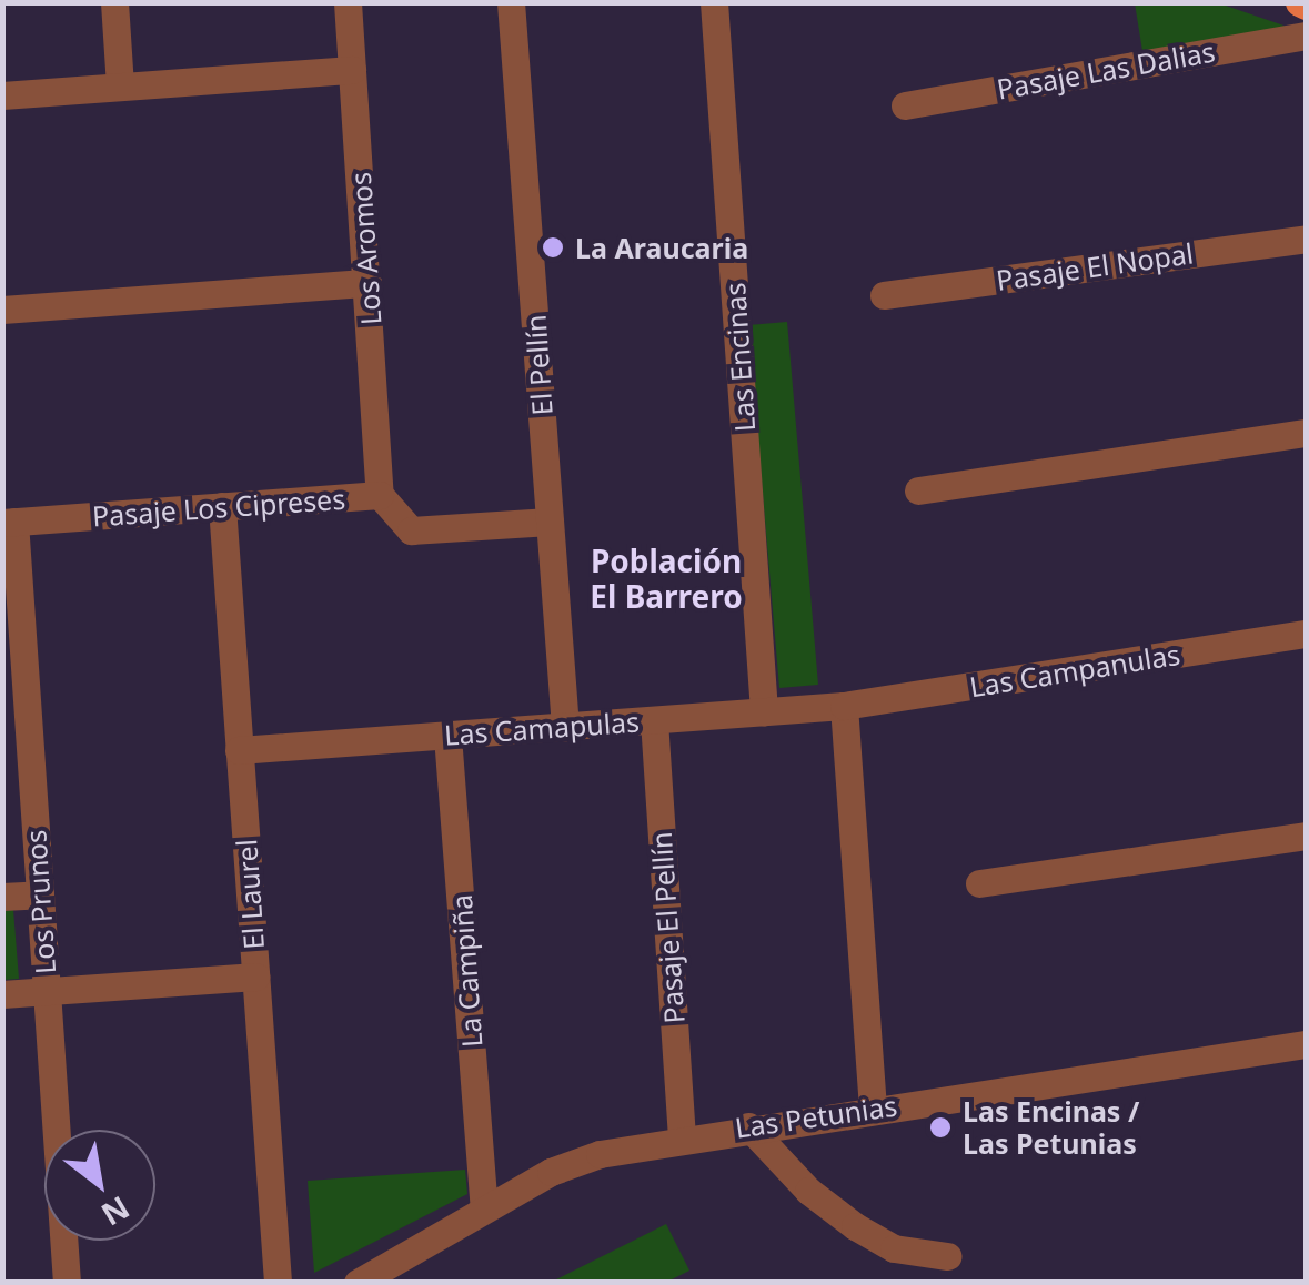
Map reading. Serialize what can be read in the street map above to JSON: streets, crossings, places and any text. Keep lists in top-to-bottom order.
{
  "streets": {
    "street": [
      "Pasaje Las Dalias",
      "Los Aromos",
      "Pasaje El Nopal",
      "Las Encinas",
      "El Pellín",
      "Pasaje Los Cipreses",
      "Las Campanulas",
      "Las Camapulas",
      "El Laurel",
      "Los Prunos",
      "Pasaje El Pellín",
      "La Campiña",
      "Las Petunias"
    ]
  },
  "crossings": [
    ["Los Aromos", "Pasaje Los Cipreses"],
    ["Las Encinas", "Las Camapulas"],
    ["El Pellín", "Pasaje Los Cipreses"],
    ["El Pellín", "Las Camapulas"],
    ["Pasaje Los Cipreses", "El Laurel"],
    ["Pasaje Los Cipreses", "Los Prunos"],
    ["Las Campanulas", "Las Camapulas"],
    ["Las Camapulas", "El Laurel"],
    ["Las Camapulas", "Pasaje El Pellín"],
    ["Las Camapulas", "La Campiña"],
    ["Pasaje El Pellín", "Las Petunias"],
    ["La Campiña", "Las Petunias"]
  ],
  "districts": ["Población El Barrero"],
  "places": ["La Araucaria", "Las Encinas / Las Petunias"],
  "north": "bottom right"
}
